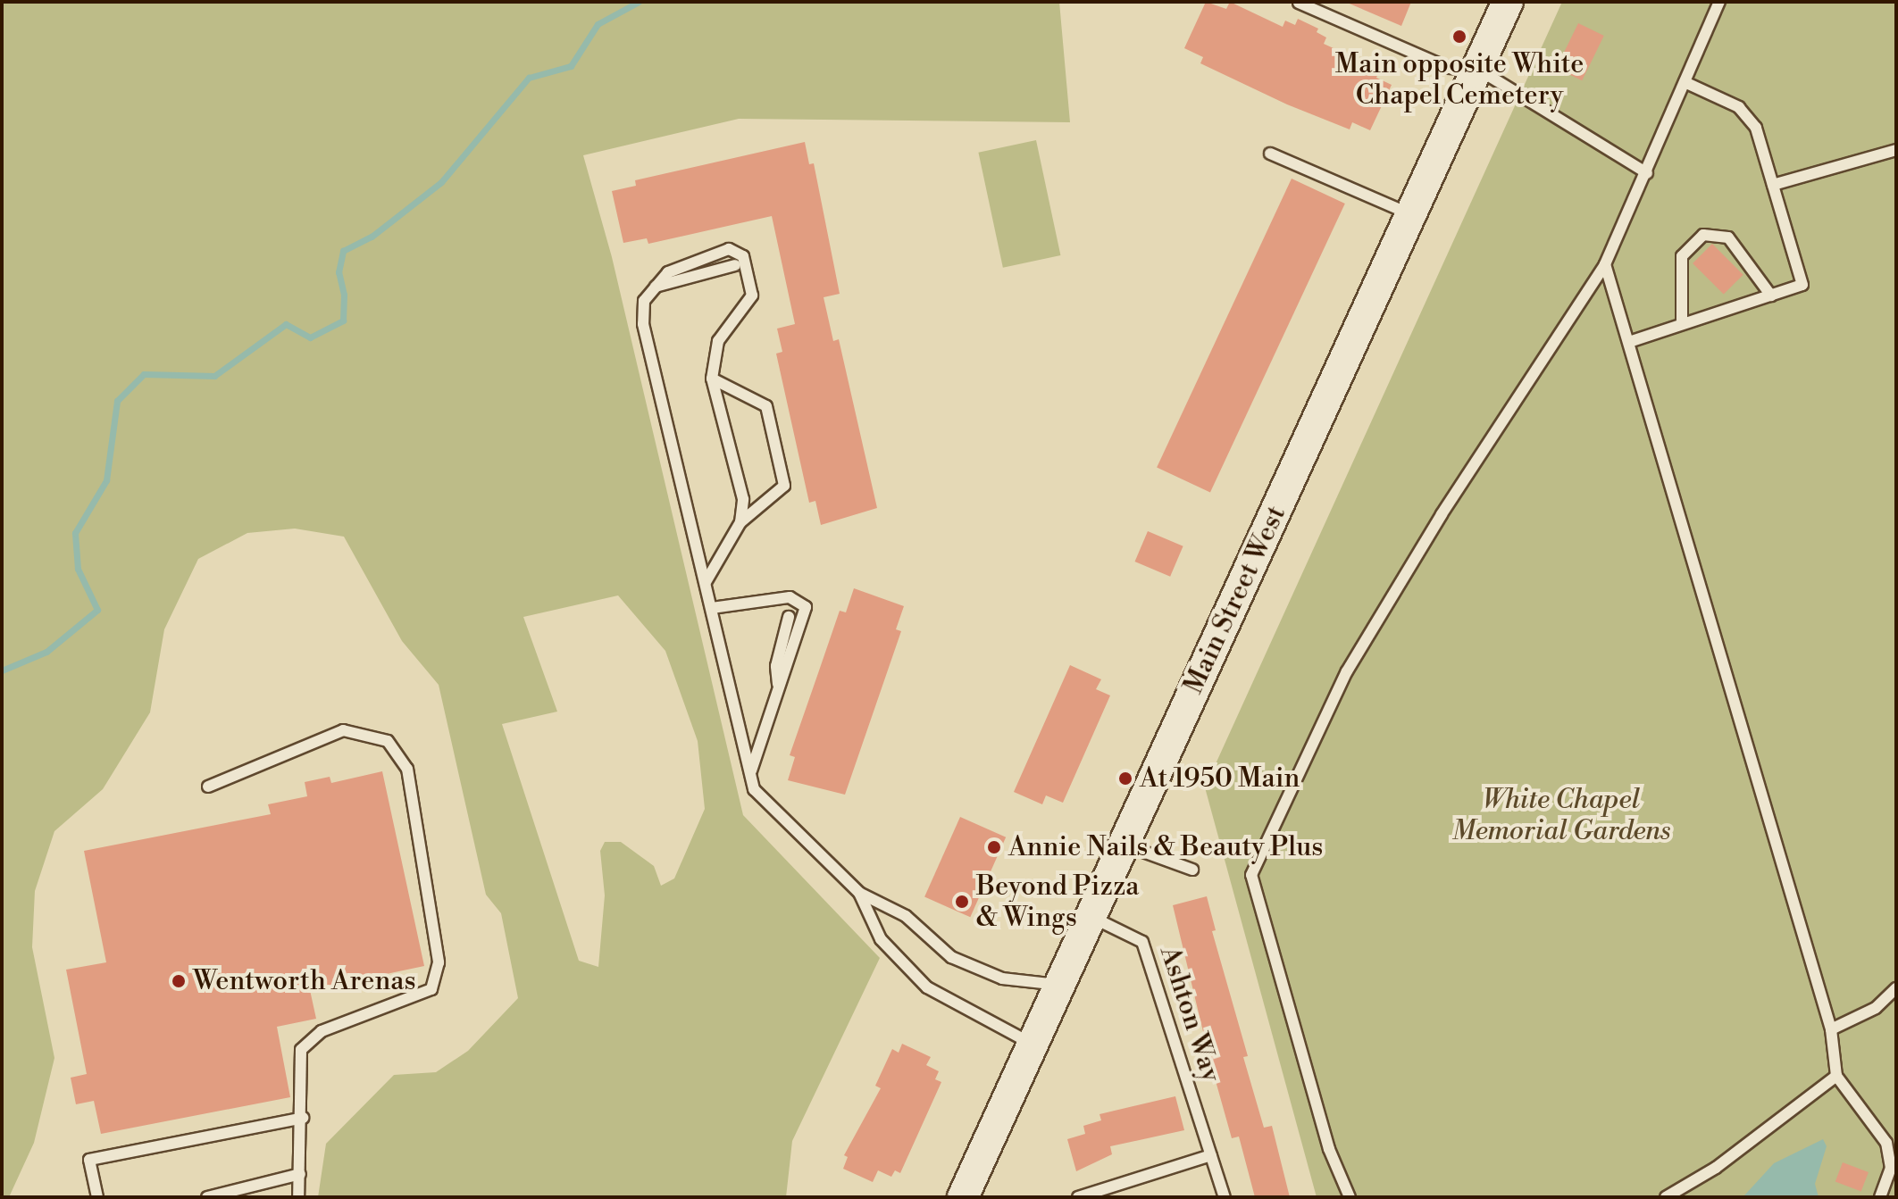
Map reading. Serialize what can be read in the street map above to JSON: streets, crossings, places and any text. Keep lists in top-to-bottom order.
{
  "streets": {
    "main road": ["Main Street West"],
    "lane": ["Ashton Way"]
  },
  "crossings": [
    ["Main Street West", "Ashton Way"]
  ],
  "parks": ["White Chapel Memorial Gardens"],
  "places": [
    "Main opposite White Chapel Cemetery",
    "At 1950 Main",
    "Annie Nails & Beauty Plus",
    "Beyond Pizza & Wings",
    "Wentworth Arenas"
  ]
}
